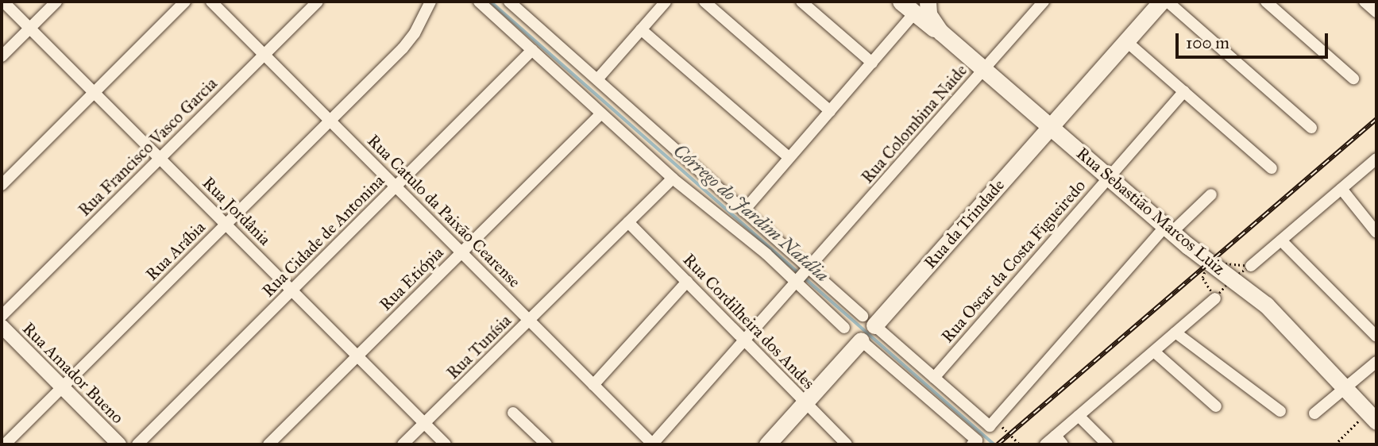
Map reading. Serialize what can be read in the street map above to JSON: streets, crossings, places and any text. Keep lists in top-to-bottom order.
{
  "streets": {
    "main road": ["Rua Sebastião Marcos Luiz", "Rua da Trindade"],
    "street": [
      "Rua Colombina Naide",
      "Rua Francisco Vasco Garcia",
      "Rua Jordânia",
      "Rua Catulo da Paixão Cearense",
      "Rua Cidade de Antonina",
      "Rua Arábia",
      "Rua Oscar da Costa Figueiredo",
      "Rua Etiópia",
      "Rua Cordilheira dos Andes",
      "Rua Tunísia",
      "Rua Amador Bueno"
    ]
  },
  "crossings": [
    ["Rua Colombina Naide", "Rua Catulo da Paixão Cearense"],
    ["Rua Colombina Naide", "Rua Sebastião Marcos Luiz"],
    ["Rua Colombina Naide", "Rua Cordilheira dos Andes"],
    ["Rua Francisco Vasco Garcia", "Rua Jordânia"],
    ["Rua Francisco Vasco Garcia", "Rua Catulo da Paixão Cearense"],
    ["Rua Jordânia", "Rua Cidade de Antonina"],
    ["Rua Jordânia", "Rua Arábia"],
    ["Rua Jordânia", "Rua Etiópia"],
    ["Rua Jordânia", "Rua Tunísia"],
    ["Rua Catulo da Paixão Cearense", "Rua Cidade de Antonina"],
    ["Rua Catulo da Paixão Cearense", "Rua Arábia"],
    ["Rua Catulo da Paixão Cearense", "Rua Etiópia"],
    ["Rua Catulo da Paixão Cearense", "Rua Tunísia"],
    ["Rua Sebastião Marcos Luiz", "Rua da Trindade"],
    ["Rua Sebastião Marcos Luiz", "Rua Oscar da Costa Figueiredo"],
    ["Rua da Trindade", "Rua Cordilheira dos Andes"],
    ["Rua Arábia", "Rua Amador Bueno"],
    ["Rua Cordilheira dos Andes", "Rua Tunísia"]
  ],
  "water": ["Córrego do Jardim Natália"],
  "scale_bar": "100 m"
}
